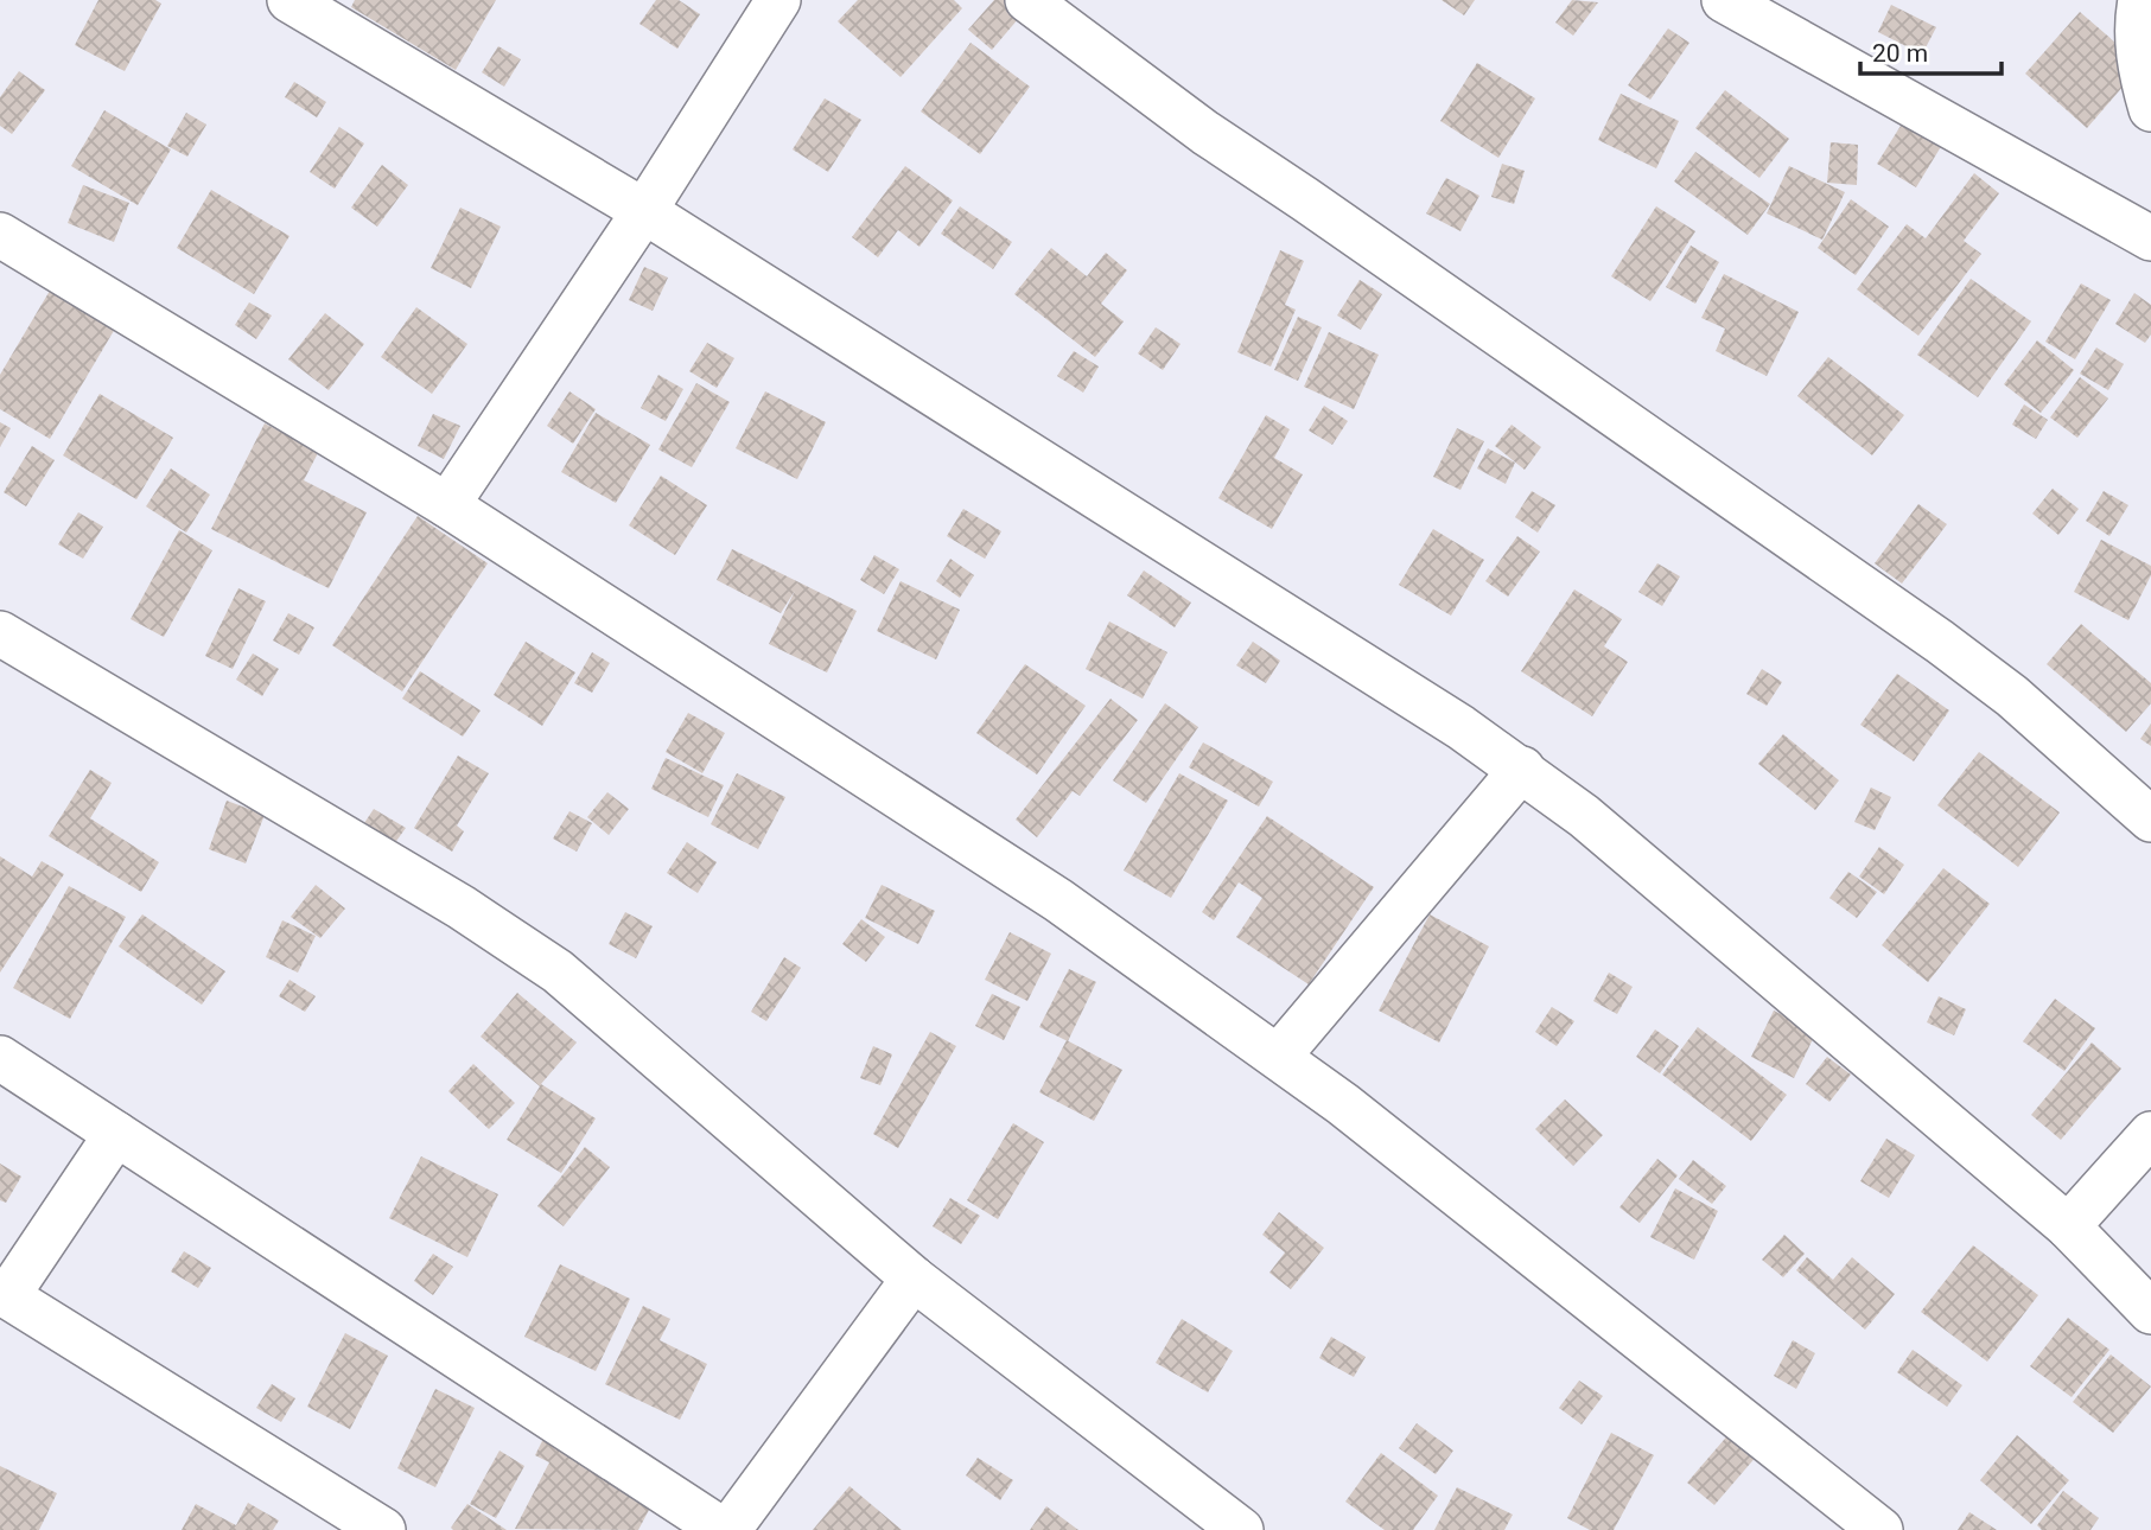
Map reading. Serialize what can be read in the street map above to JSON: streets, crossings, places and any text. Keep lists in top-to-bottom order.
{
  "scale_bar": "20 m"
}
